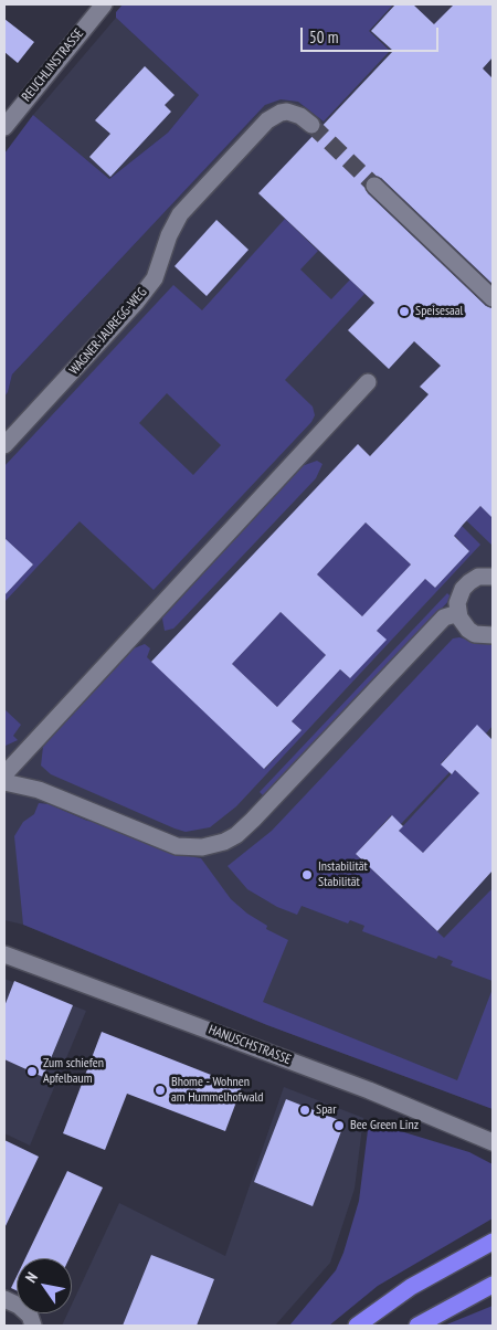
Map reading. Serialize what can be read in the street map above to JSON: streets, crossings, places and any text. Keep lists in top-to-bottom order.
{
  "streets": {
    "street": ["REUCHLINSTRASSE", "WAGNER-JAUREGG-WEG", "HANUSCHSTRASSE"]
  },
  "places": [
    "Speisesaal",
    "Instabilität Stabilität",
    "Zum schiefen Apfelbaum",
    "Bhome - Wohnen am Hummelhofwald",
    "Spar",
    "Bee Green Linz"
  ],
  "scale_bar": "50 m",
  "north": "top left"
}
